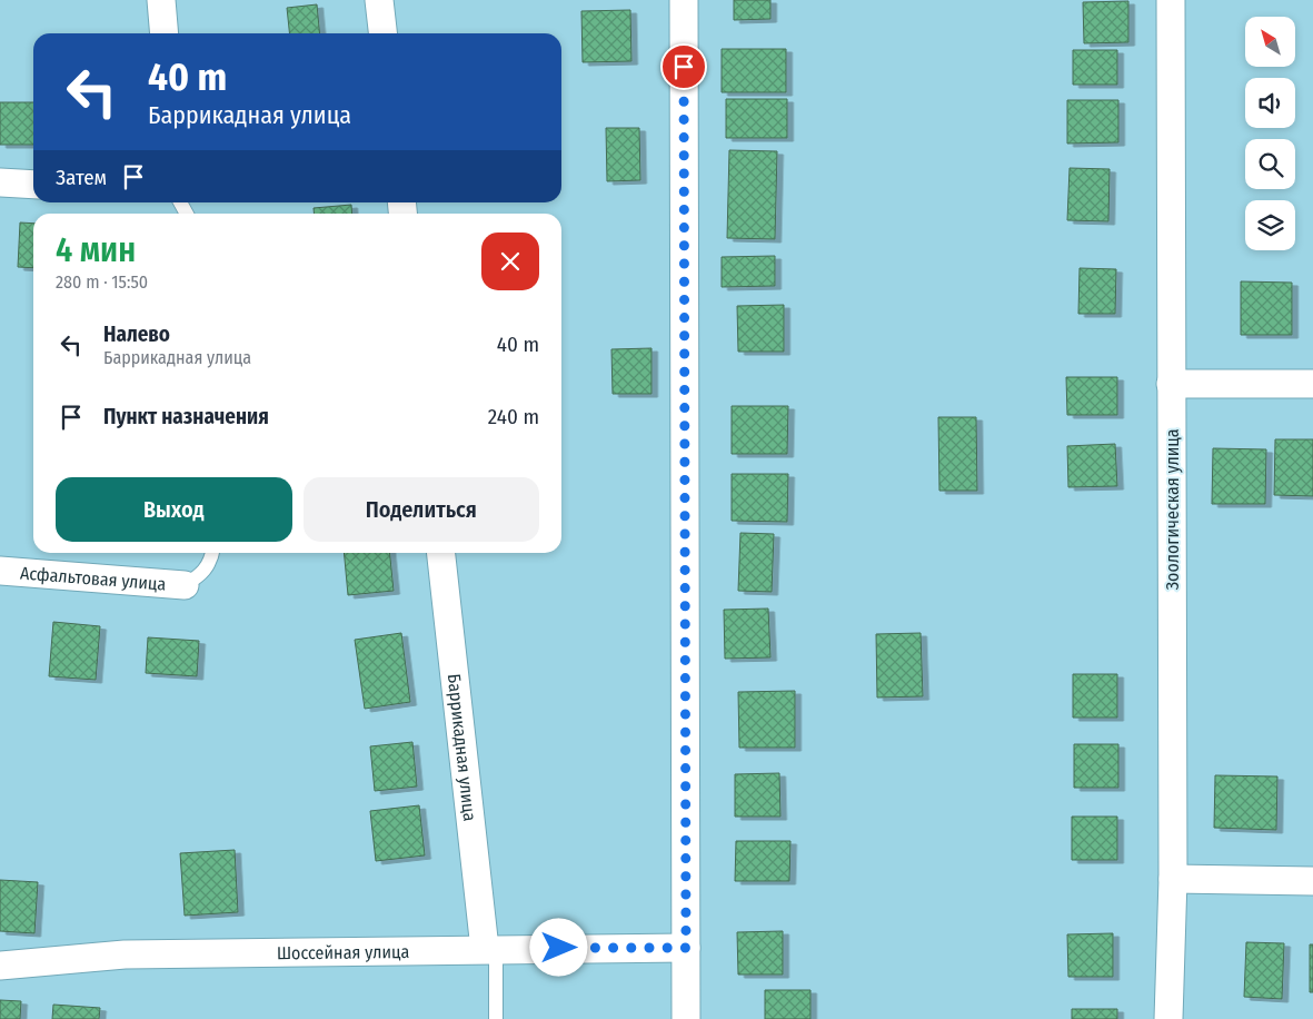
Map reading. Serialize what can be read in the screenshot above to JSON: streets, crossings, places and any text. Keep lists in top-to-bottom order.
{
  "streets": {
    "street": [
      "Зоологическая улица",
      "Асфальтовая улица",
      "Баррикадная улица",
      "Шоссейная улица"
    ]
  },
  "crossings": [
    ["Баррикадная улица", "Шоссейная улица"]
  ],
  "north": "top left",
  "page": {
    "turn": ["40 m", "Баррикадная улица"],
    "then": "Затем",
    "heading": ["4 мин", "280 m · 15:50"],
    "list": [
      {
        "name": "Налево",
        "note": "Баррикадная улица",
        "value": "40 m"
      },
      {
        "name": "Пункт назначения",
        "value": "240 m"
      }
    ],
    "buttons": ["Выход", "Поделиться"]
  }
}
